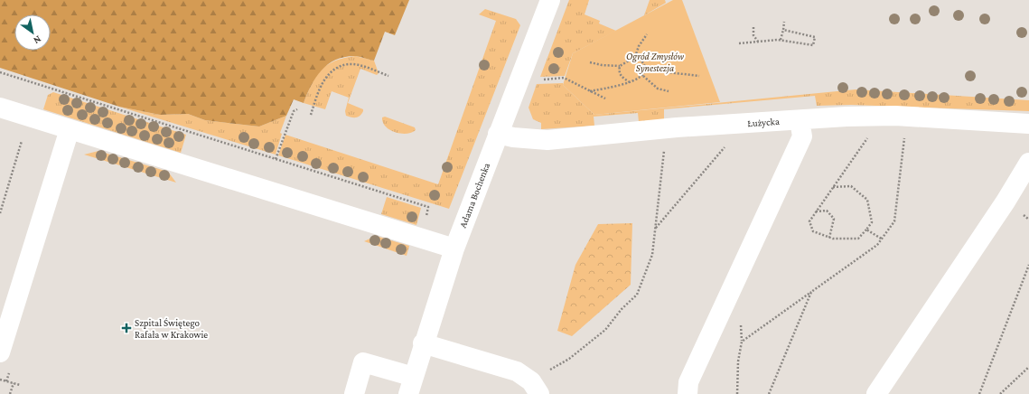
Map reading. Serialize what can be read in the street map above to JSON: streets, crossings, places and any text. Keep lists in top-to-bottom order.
{
  "streets": {
    "street": ["Łużycka", "Adama Bochenka"]
  },
  "crossings": [
    ["Łużycka", "Adama Bochenka"]
  ],
  "parks": ["Ogród Zmysłów Synestezja"],
  "places": {
    "health": ["Szpital Świętego Rafała w Krakowie"]
  },
  "north": "bottom right"
}
